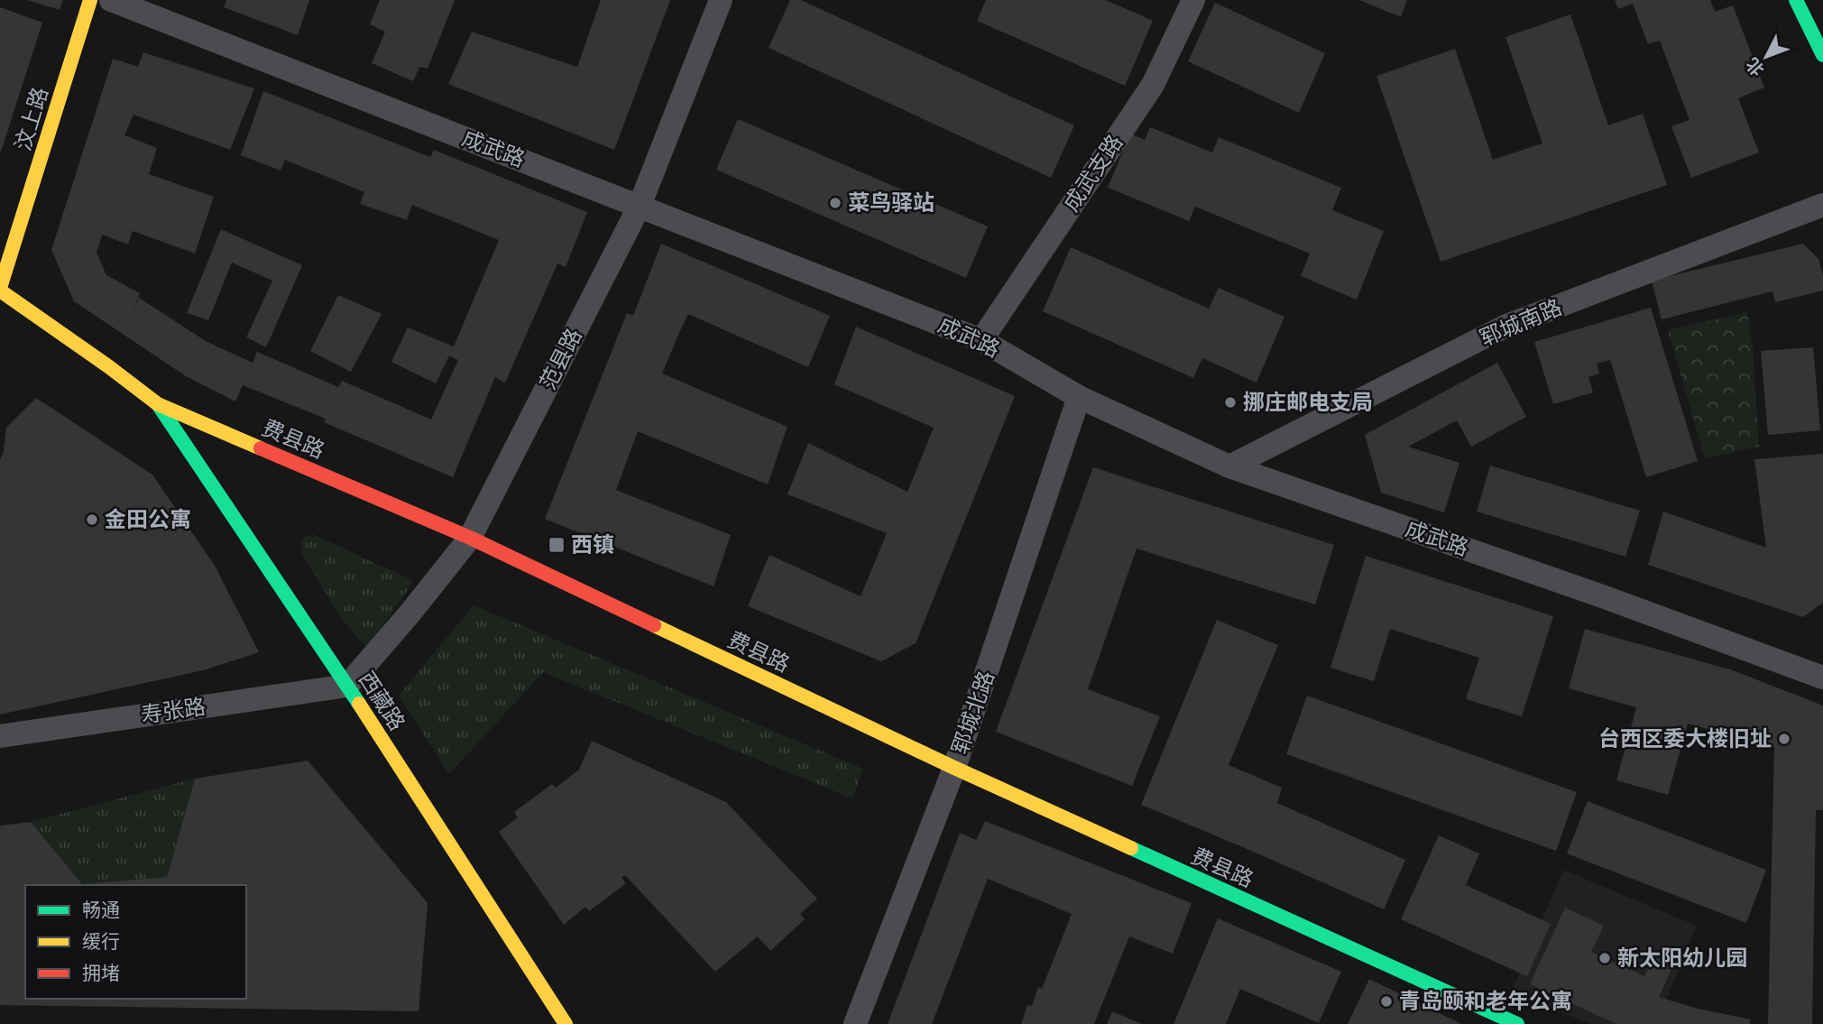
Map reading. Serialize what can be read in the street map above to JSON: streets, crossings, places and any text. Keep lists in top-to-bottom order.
{
  "streets": {
    "street": [
      "汶上路",
      "成武路",
      "成武支路",
      "郓城南路",
      "范县路",
      "费县路",
      "西藏路",
      "寿张路",
      "郓城北路"
    ]
  },
  "crossings": [
    ["汶上路", "费县路"],
    ["成武路", "成武支路"],
    ["成武路", "郓城南路"],
    ["成武路", "范县路"],
    ["成武路", "郓城北路"],
    ["范县路", "费县路"],
    ["范县路", "西藏路"],
    ["范县路", "寿张路"],
    ["费县路", "西藏路"],
    ["费县路", "郓城北路"],
    ["西藏路", "寿张路"]
  ],
  "places": {
    "other": [
      "菜鸟驿站",
      "挪庄邮电支局",
      "金田公寓",
      "台西区委大楼旧址",
      "新太阳幼儿园",
      "青岛颐和老年公寓"
    ],
    "transit": ["西镇"]
  },
  "legend": ["畅通", "缓行", "拥堵"],
  "north": "bottom left"
}
